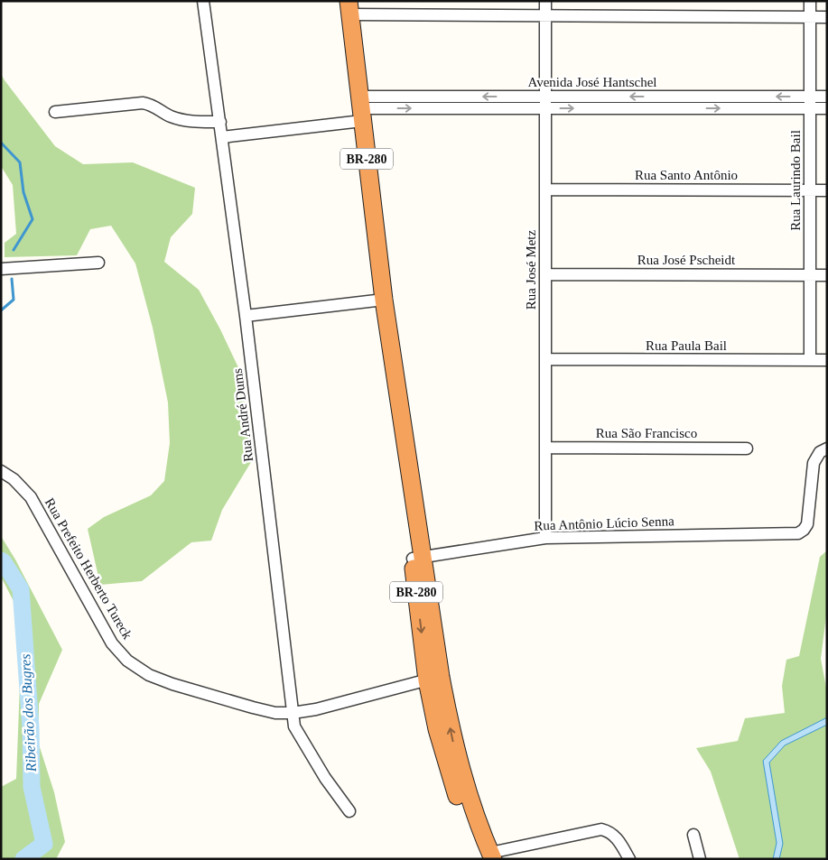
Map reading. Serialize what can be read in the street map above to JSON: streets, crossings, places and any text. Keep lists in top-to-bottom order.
{
  "streets": {
    "highway": ["BR-280"],
    "street": [
      "Avenida José Hantschel",
      "Rua Santo Antônio",
      "Rua Laurindo Bail",
      "Rua José Pscheidt",
      "Rua José Metz",
      "Rua Paula Bail",
      "Rua André Dums",
      "Rua São Francisco",
      "Rua Antônio Lúcio Senna",
      "Rua Prefeito Herberto Tureck"
    ]
  },
  "crossings": [
    ["Avenida José Hantschel", "BR-280"],
    ["Avenida José Hantschel", "Rua Laurindo Bail"],
    ["Avenida José Hantschel", "Rua José Metz"],
    ["BR-280", "Rua Antônio Lúcio Senna"],
    ["BR-280", "Rua Prefeito Herberto Tureck"],
    ["Rua Santo Antônio", "Rua Laurindo Bail"],
    ["Rua Santo Antônio", "Rua José Metz"],
    ["Rua Laurindo Bail", "Rua José Pscheidt"],
    ["Rua Laurindo Bail", "Rua Paula Bail"],
    ["Rua José Pscheidt", "Rua José Metz"],
    ["Rua José Metz", "Rua Paula Bail"],
    ["Rua José Metz", "Rua São Francisco"],
    ["Rua José Metz", "Rua Antônio Lúcio Senna"],
    ["Rua André Dums", "Rua Prefeito Herberto Tureck"]
  ],
  "water": ["Ribeirão dos Bugres"]
}
